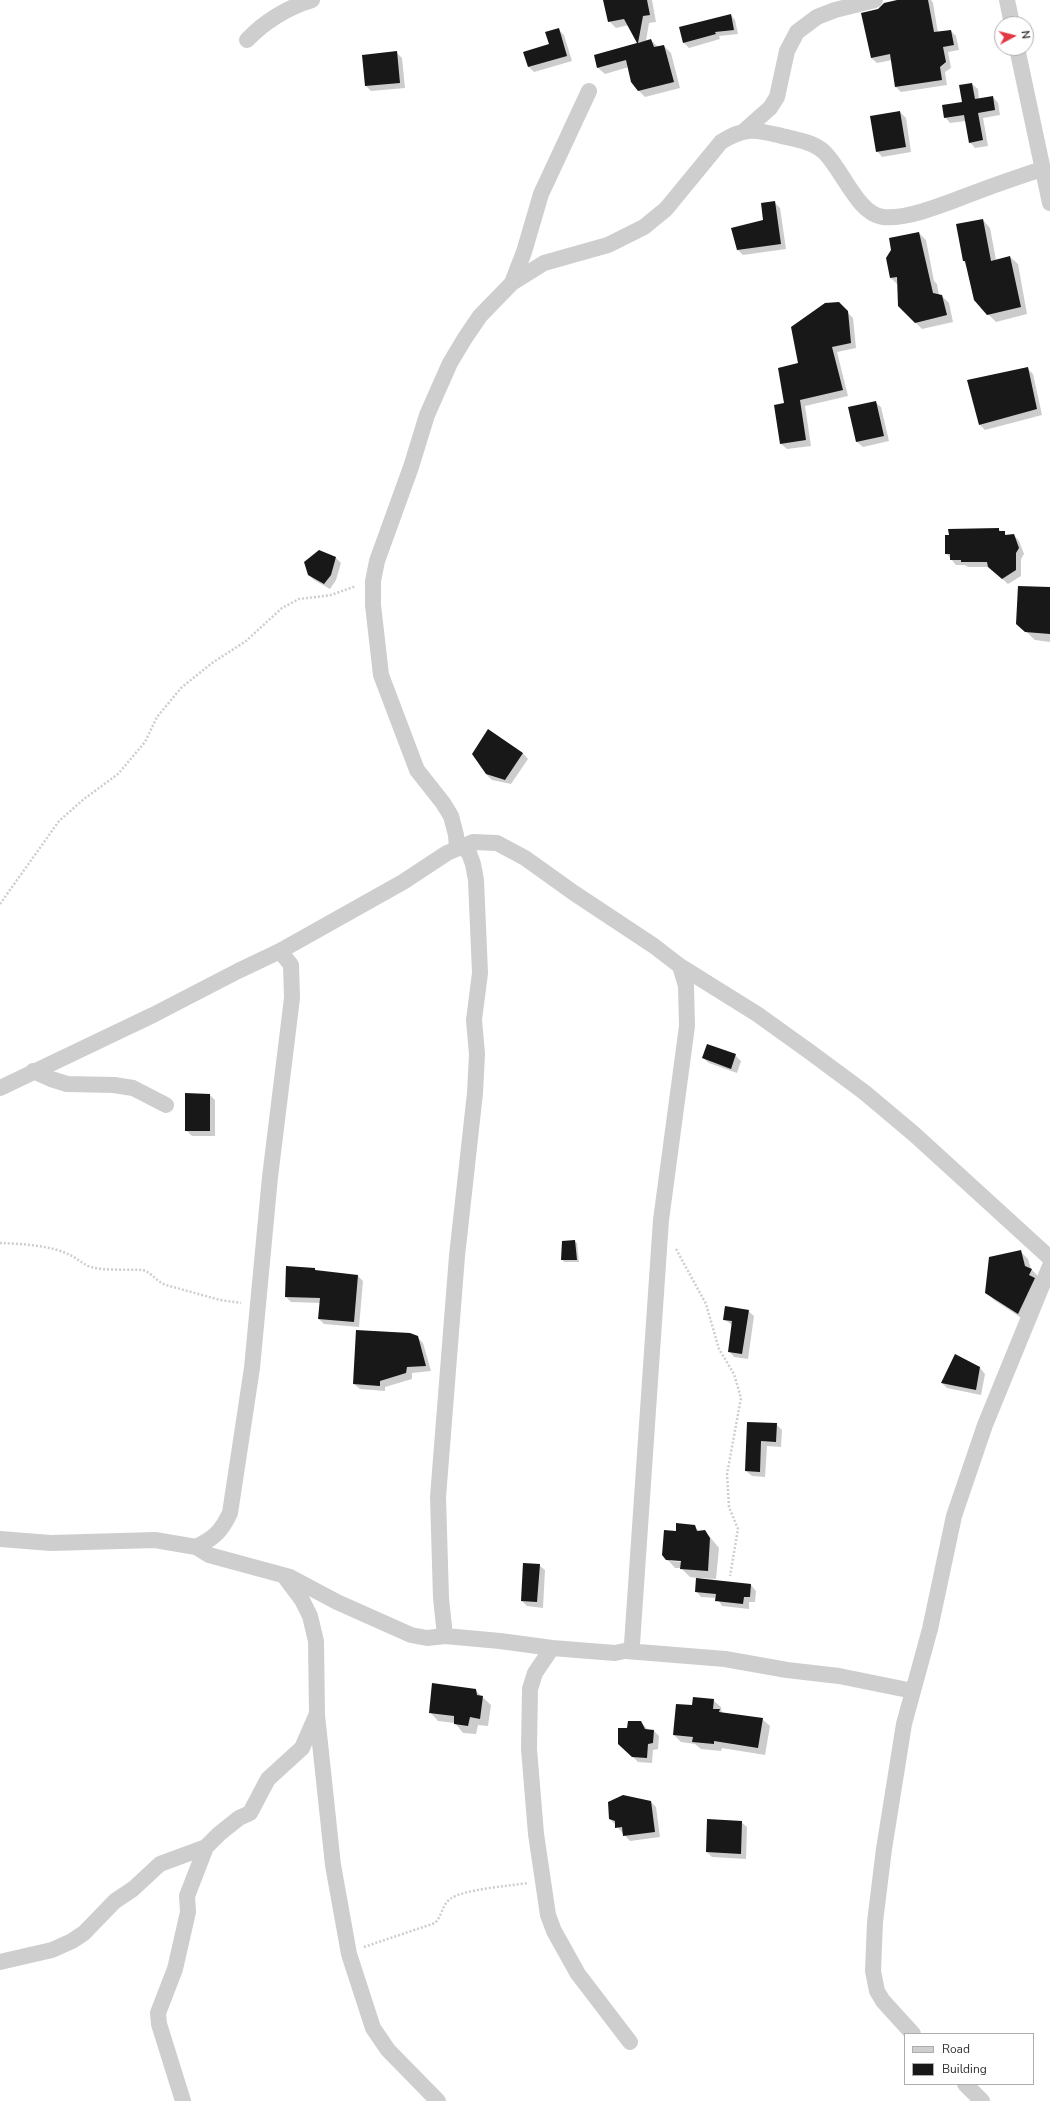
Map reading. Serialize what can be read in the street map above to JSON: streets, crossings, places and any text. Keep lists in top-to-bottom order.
{
  "legend": ["Road", "Building"],
  "north": "right"
}
